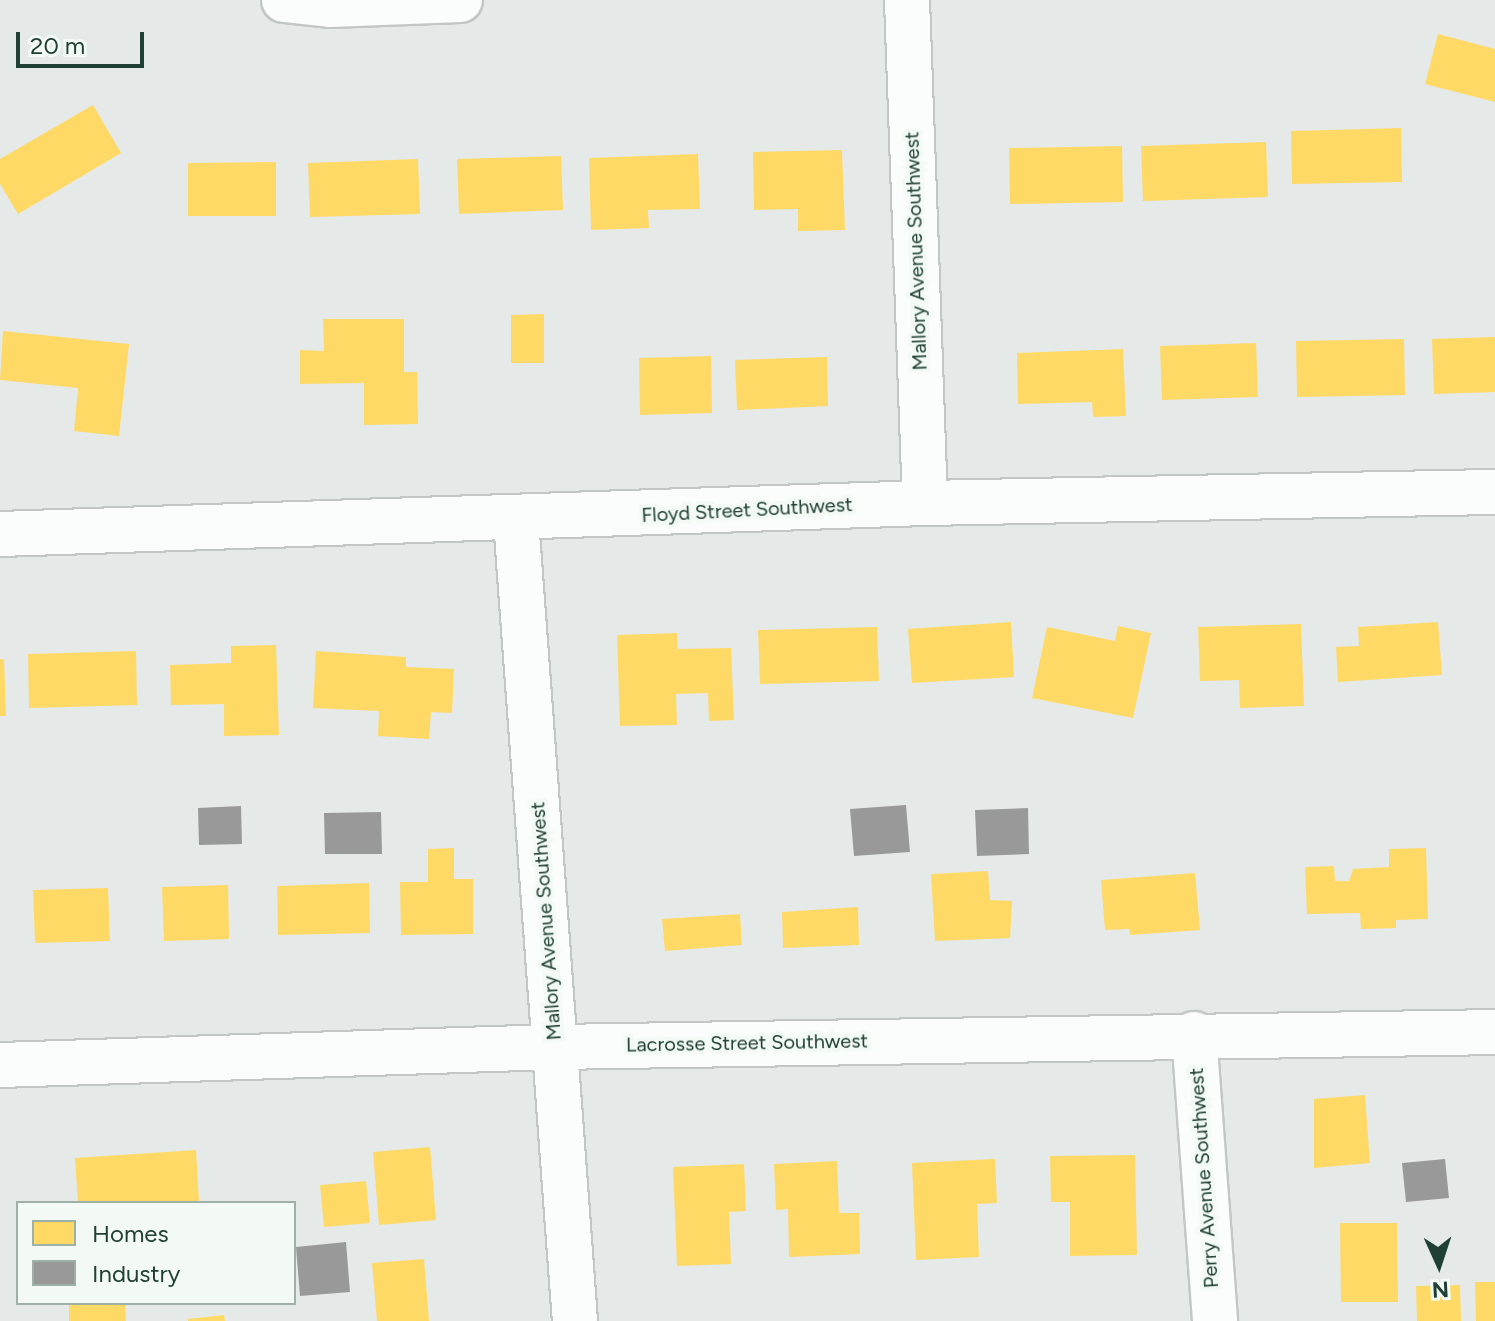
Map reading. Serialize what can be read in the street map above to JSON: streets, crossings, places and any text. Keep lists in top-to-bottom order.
{
  "streets": {
    "street": [
      "Mallory Avenue Southwest",
      "Floyd Street Southwest",
      "Lacrosse Street Southwest",
      "Perry Avenue Southwest"
    ]
  },
  "crossings": [
    ["Mallory Avenue Southwest", "Floyd Street Southwest"],
    ["Mallory Avenue Southwest", "Lacrosse Street Southwest"],
    ["Lacrosse Street Southwest", "Perry Avenue Southwest"]
  ],
  "legend": ["Homes", "Industry"],
  "scale_bar": "20 m",
  "north": "bottom"
}
